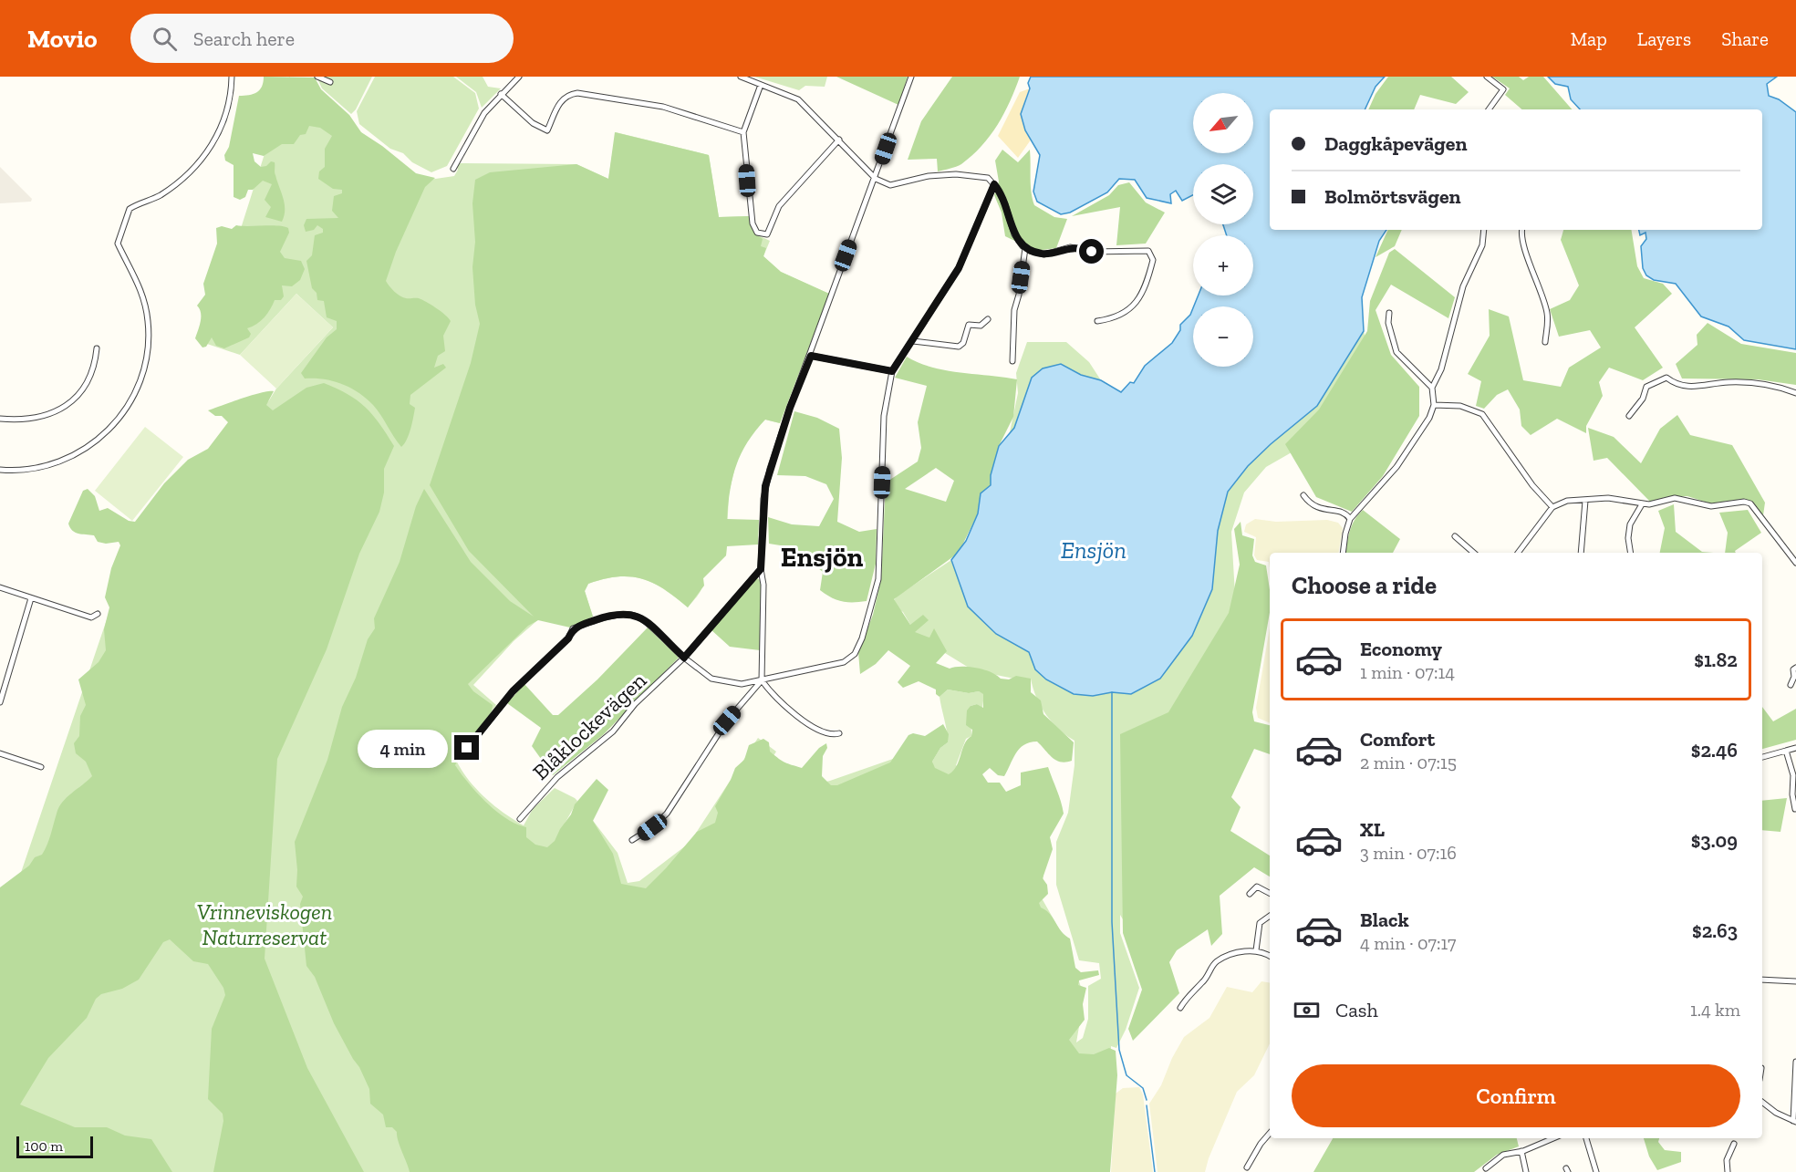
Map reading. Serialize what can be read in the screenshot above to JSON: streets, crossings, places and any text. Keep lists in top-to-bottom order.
{
  "streets": {
    "street": ["Blåklockevägen"]
  },
  "districts": ["Ensjön"],
  "water": ["Ensjön"],
  "parks": ["Vrinneviskogen Naturreservat"],
  "scale_bar": "100 m",
  "north": "bottom left",
  "page": {
    "header": "Movio",
    "search": "Search here",
    "nav": ["Map", "Layers", "Share"],
    "map_buttons": ["+", "−"],
    "banner": ["Daggkåpevägen", "Bolmörtsvägen"],
    "heading": "Choose a ride",
    "list": [
      {
        "name": "Economy",
        "note": "1 min · 07:14",
        "value": "$1.82"
      },
      {
        "name": "Comfort",
        "note": "2 min · 07:15",
        "value": "$2.46"
      },
      {
        "name": "XL",
        "note": "3 min · 07:16",
        "value": "$3.09"
      },
      {
        "name": "Black",
        "note": "4 min · 07:17",
        "value": "$2.63"
      }
    ],
    "bubble": "4 min",
    "pay": ["Cash", "1.4 km"],
    "buttons": "Confirm",
    "scale": "100 m"
  }
}
